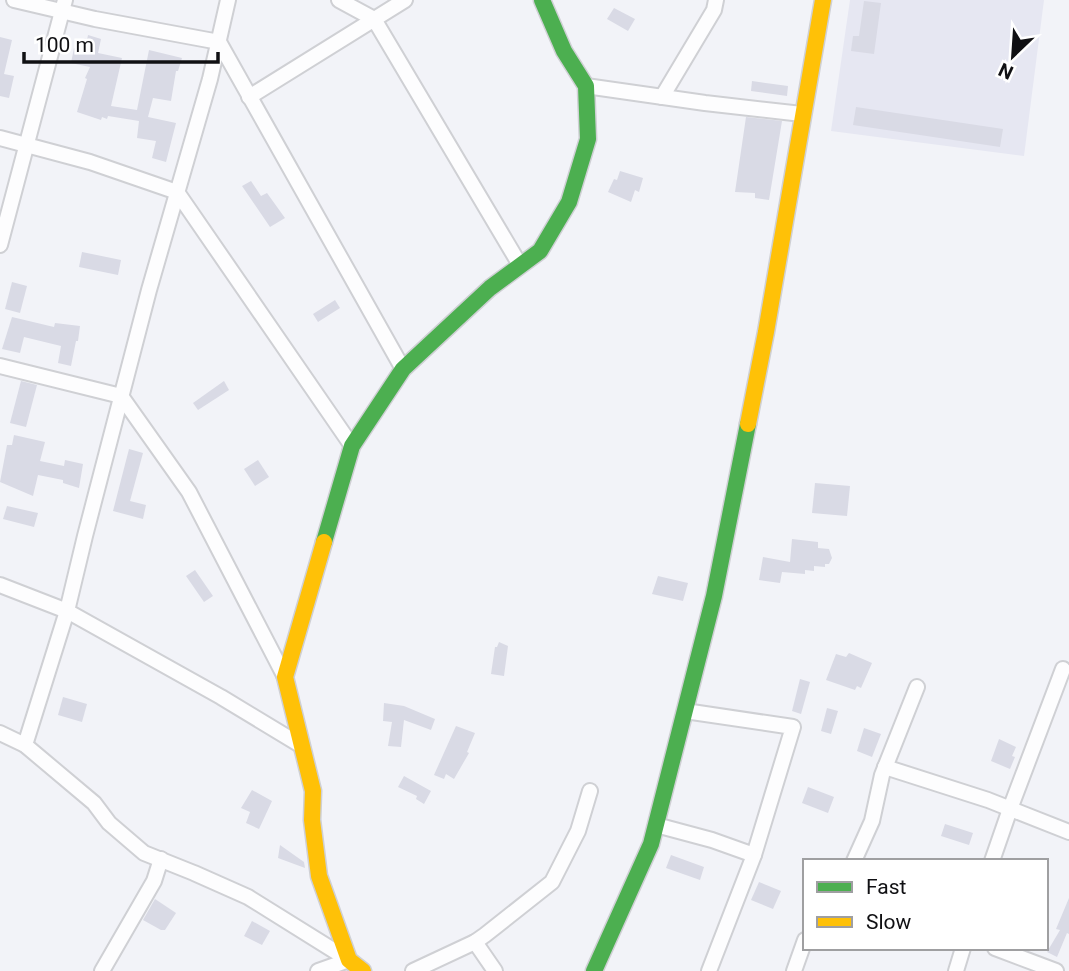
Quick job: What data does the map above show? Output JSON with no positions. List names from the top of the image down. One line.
{"legend":["Fast","Slow"],"scale_bar":"100 m","north":"bottom left"}
